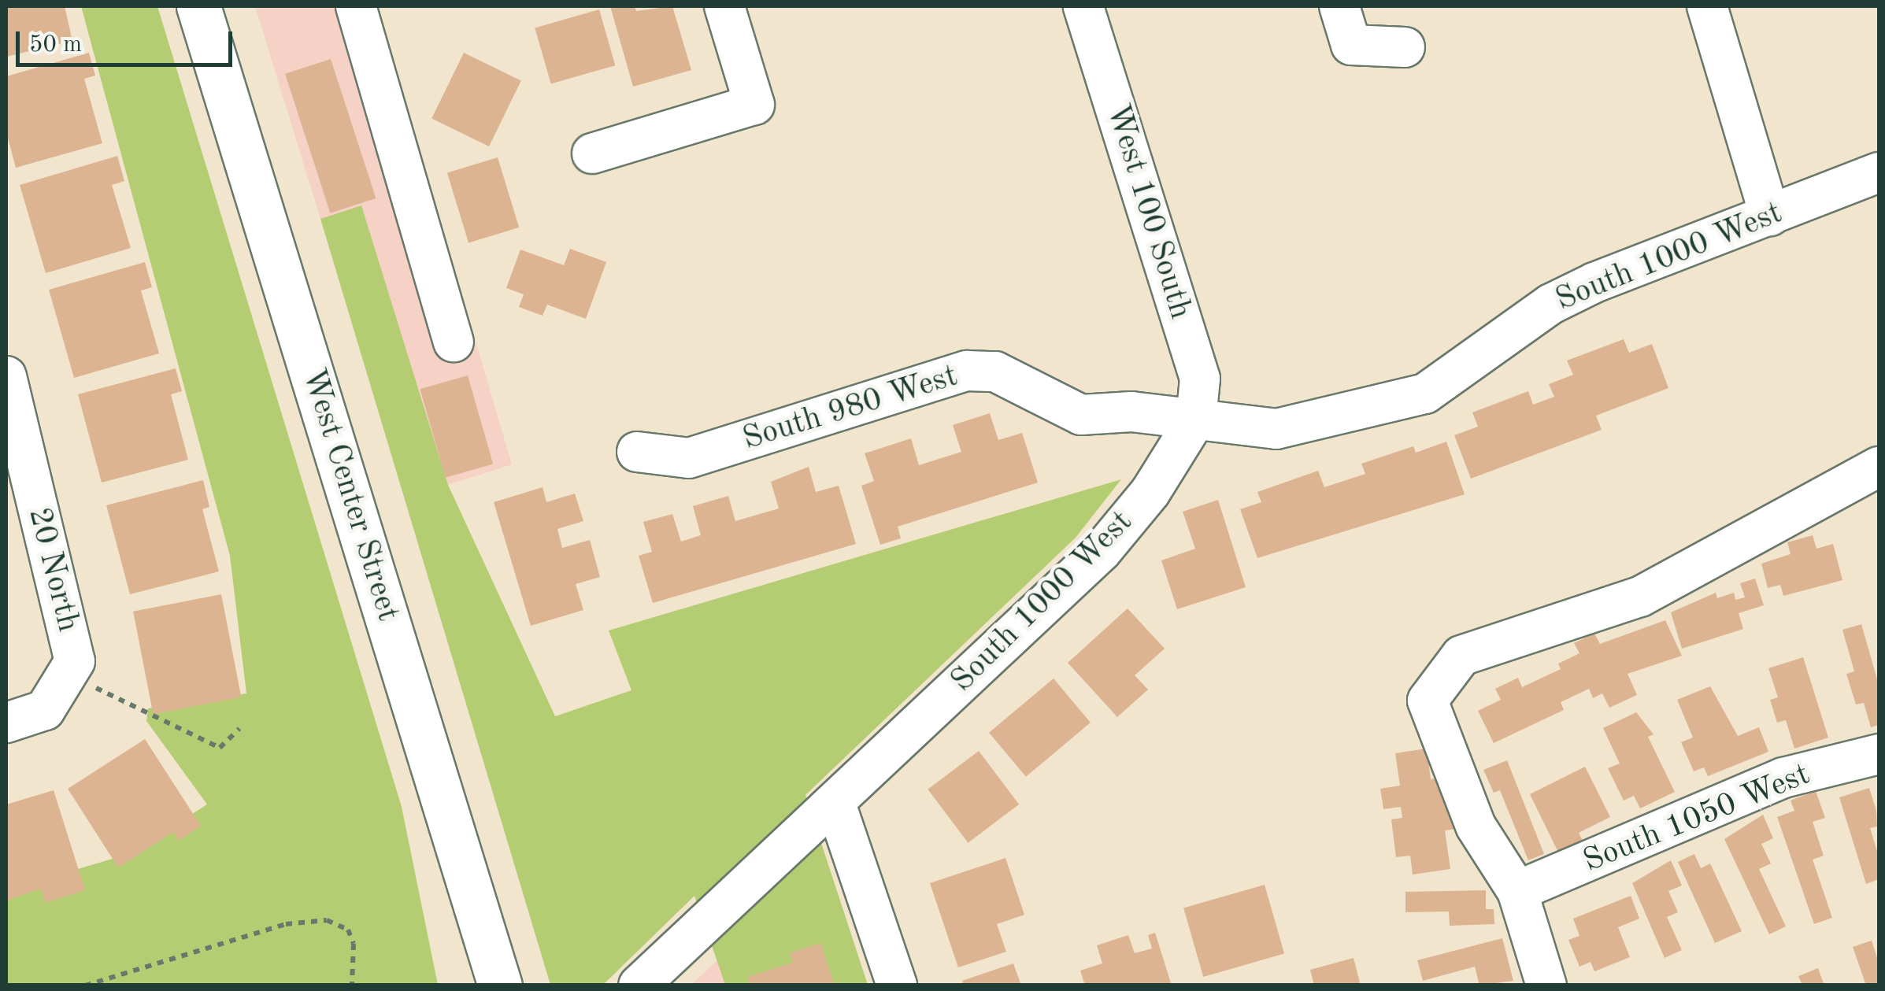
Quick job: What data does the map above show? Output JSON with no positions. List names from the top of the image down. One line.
{"streets":{"main road":["West Center Street"],"street":["West 100 South","South 1000 West","South 980 West","20 North","South 1050 West"]},"crossings":[["West 100 South","South 1000 West"],["West 100 South","South 980 West"],["South 1000 West","South 980 West"]],"scale_bar":"50 m"}
